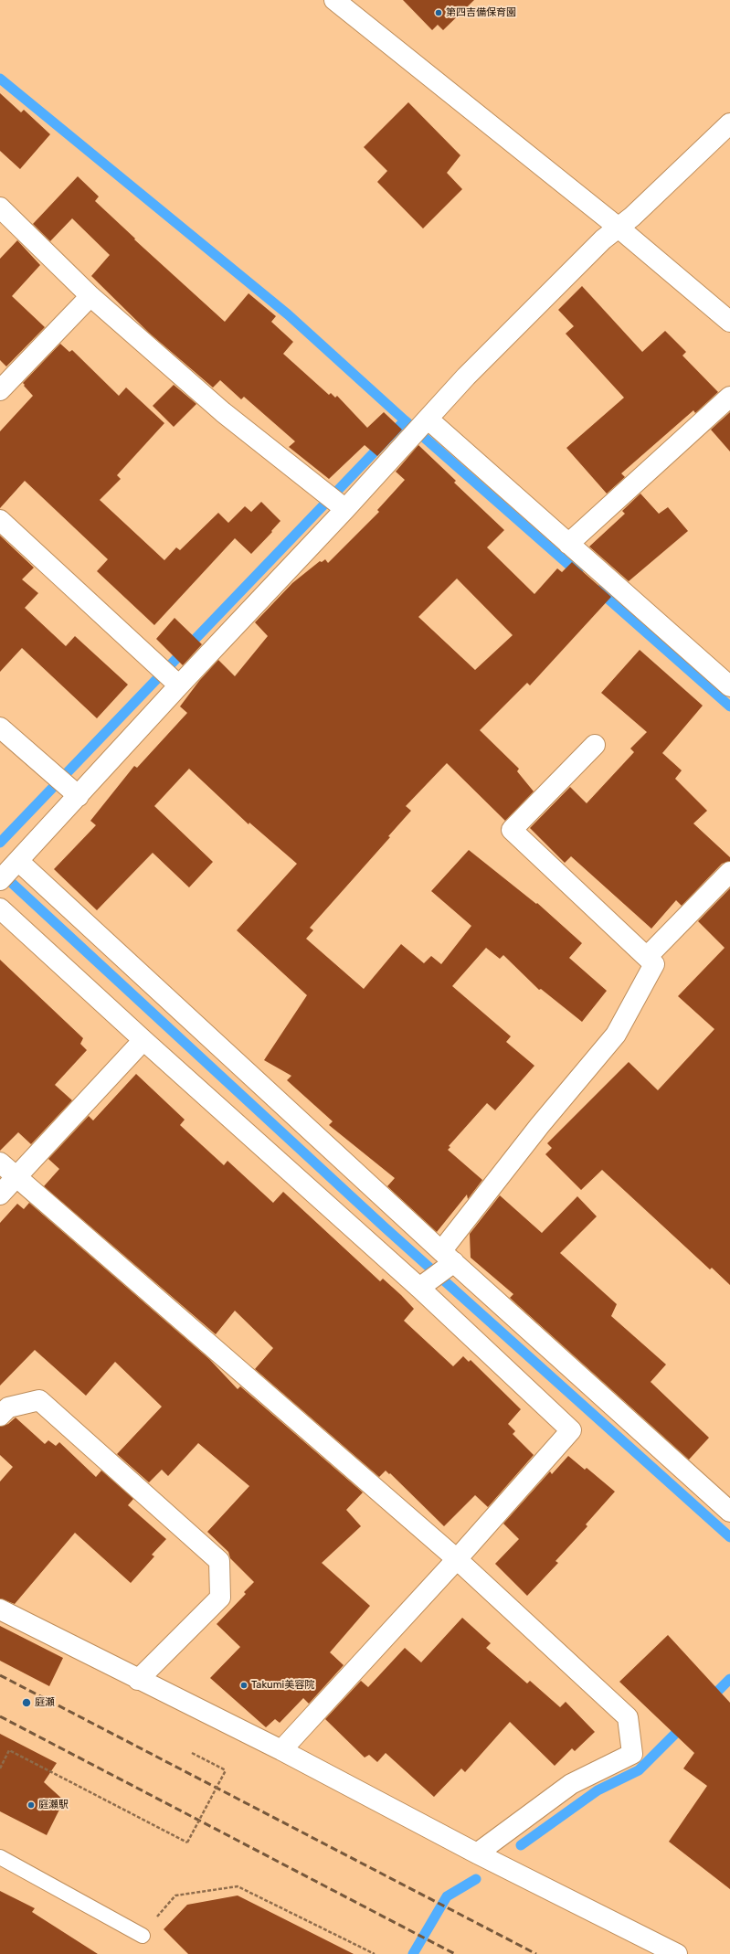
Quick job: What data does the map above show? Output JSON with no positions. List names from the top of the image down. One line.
{"places":["第四吉備保育園","Takumi美容院","庭瀬","庭瀬駅"]}
